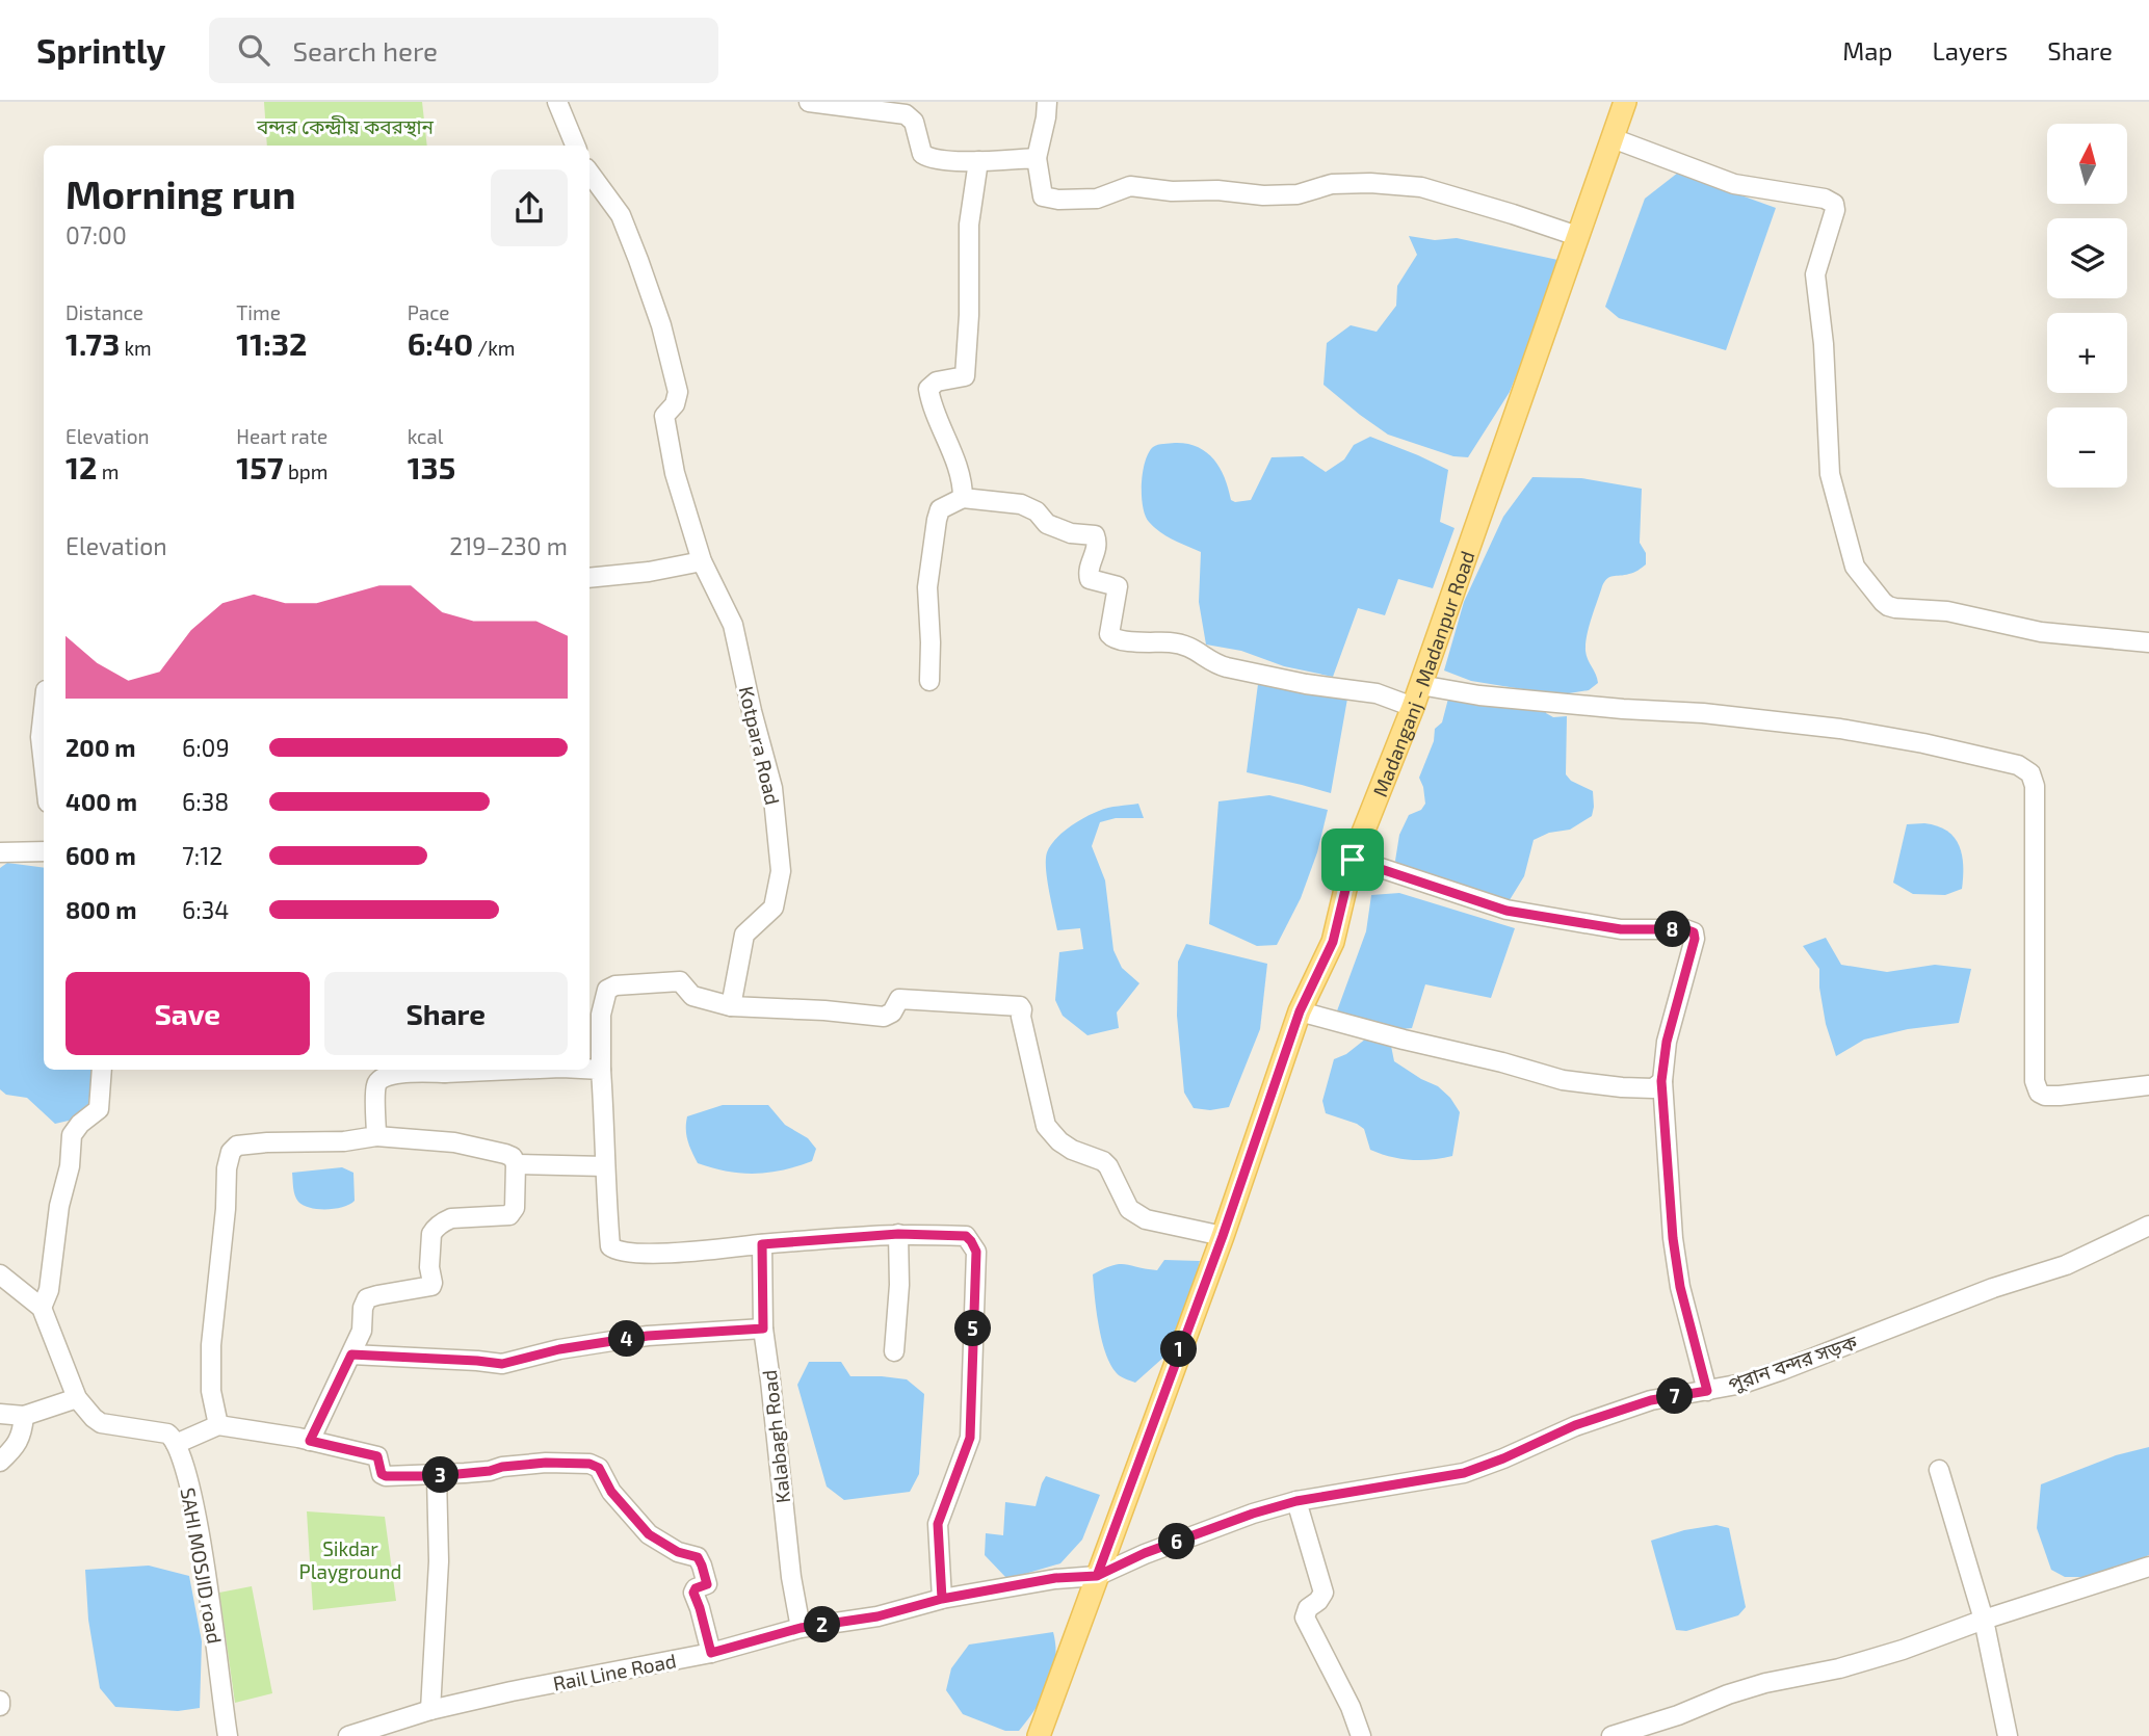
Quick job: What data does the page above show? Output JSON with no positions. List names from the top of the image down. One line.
{"streets":{"main road":["Madanganj - Madanpur Road"],"street":["Kotpara Road","পুরান বন্দর সড়ক","Kalabagh Road","SAHI MOSJID road","Rail Line Road"]},"crossings":[["Madanganj - Madanpur Road","পুরান বন্দর সড়ক"],["Madanganj - Madanpur Road","Rail Line Road"],["পুরান বন্দর সড়ক","Rail Line Road"],["Kalabagh Road","Rail Line Road"]],"parks":["বন্দর কেন্দ্রীয় কবরস্থান","Sikdar Playground"],"north":"top","page":{"header":"Sprintly","search":"Search here","nav":["Map","Layers","Share"],"map_buttons":["+","−"],"heading":["Morning run","07:00"],"stats":[["Distance","1.73 km"],["Time","11:32"],["Pace","6:40 /km"],["Elevation","12 m"],["Heart rate","157 bpm"],["kcal","135"]],"chart":["Elevation","219–230 m"],"list":[{"name":"200 m","note":"6:09"},{"name":"400 m","note":"6:38"},{"name":"600 m","note":"7:12"},{"name":"800 m","note":"6:34"}],"pins":["8","5","4","1","7","3","6","2"],"buttons":["Save","Share"]}}
